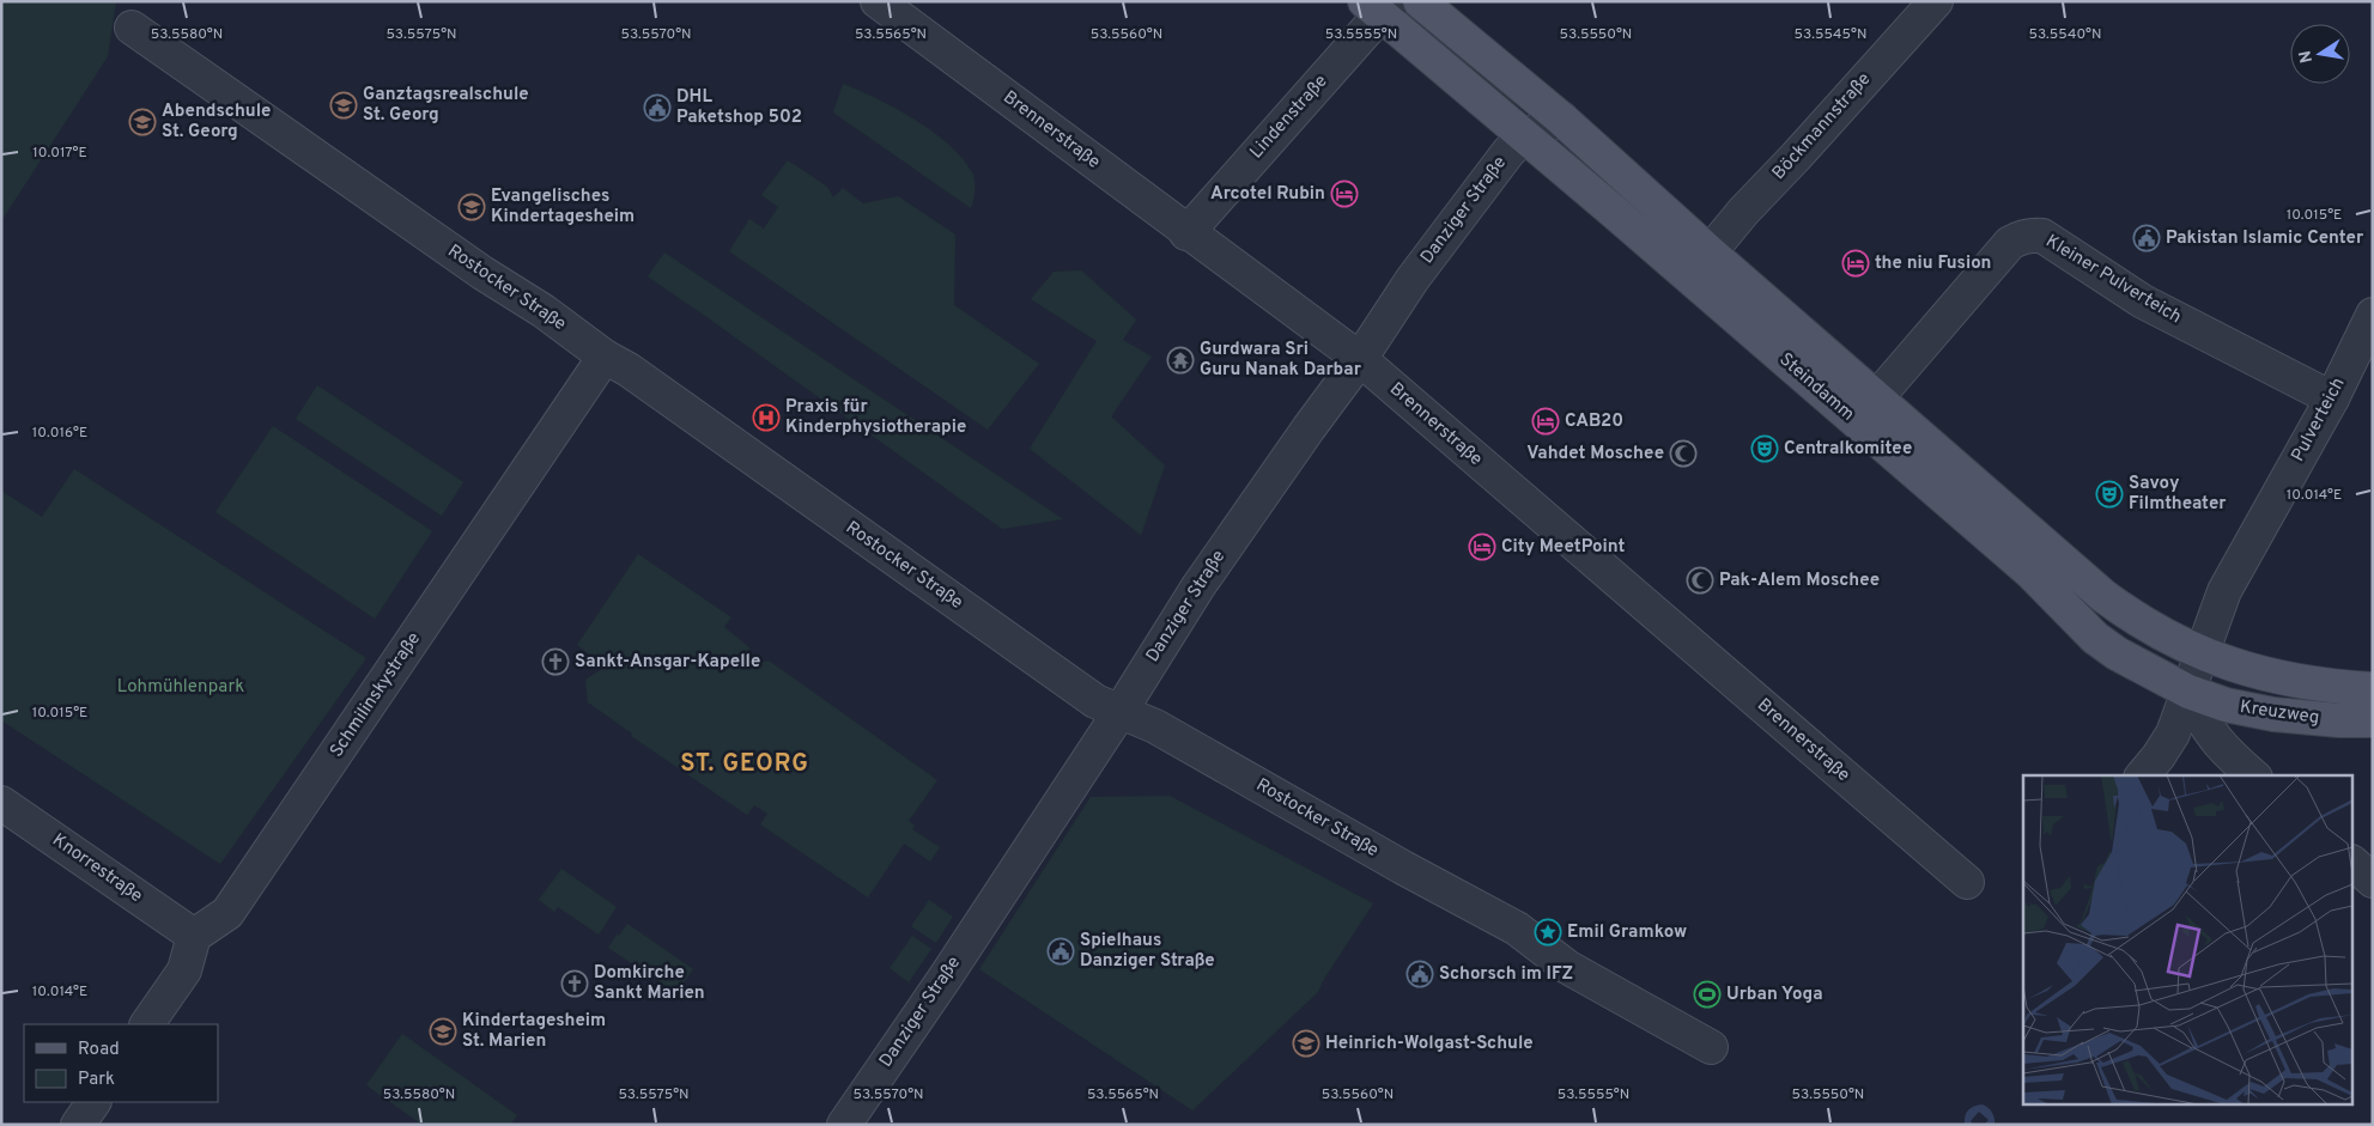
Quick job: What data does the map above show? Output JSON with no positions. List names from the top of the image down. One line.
{"streets":{"main road":["Steindamm","Kreuzweg"],"street":["Lindenstraße","Böckmannstraße","Brennerstraße","Danziger Straße","Kleiner Pulverteich","Rostocker Straße","Pulverteich","Schmilinskystraße","Knorrestraße"]},"crossings":[["Lindenstraße","Brennerstraße"],["Lindenstraße","Steindamm"],["Böckmannstraße","Steindamm"],["Brennerstraße","Danziger Straße"],["Danziger Straße","Rostocker Straße"],["Danziger Straße","Steindamm"],["Kleiner Pulverteich","Steindamm"],["Kleiner Pulverteich","Pulverteich"],["Rostocker Straße","Schmilinskystraße"],["Steindamm","Pulverteich"],["Steindamm","Kreuzweg"],["Pulverteich","Kreuzweg"],["Schmilinskystraße","Knorrestraße"]],"districts":["ST. GEORG"],"parks":["Lohmühlenpark"],"places":{"school or university":["Ganztagsrealschule St. Georg","Abendschule St. Georg","Evangelisches Kindertagesheim","Kindertagesheim St. Marien","Heinrich-Wolgast-Schule"],"public building":["DHL Paketshop 502","Pakistan Islamic Center","Spielhaus Danziger Straße","Schorsch im IFZ"],"hotel":["Arcotel Rubin","the niu Fusion","CAB20","City MeetPoint"],"temple":["Gurdwara Sri Guru Nanak Darbar"],"hospital":["Praxis für Kinderphysiotherapie"],"theatre":["Centralkomitee","Savoy Filmtheater"],"mosque":["Vahdet Moschee","Pak-Alem Moschee"],"church":["Sankt-Ansgar-Kapelle","Domkirche Sankt Marien"],"place":["Emil Gramkow"],"sports":["Urban Yoga"]},"legend":["Road","Park"],"north":"left","coordinates":["53.5580°N","53.5575°N","53.5570°N","53.5565°N","53.5560°N","53.5555°N","53.5550°N","53.5545°N","53.5540°N","10.017°E","10.015°E","10.016°E","10.014°E"]}
